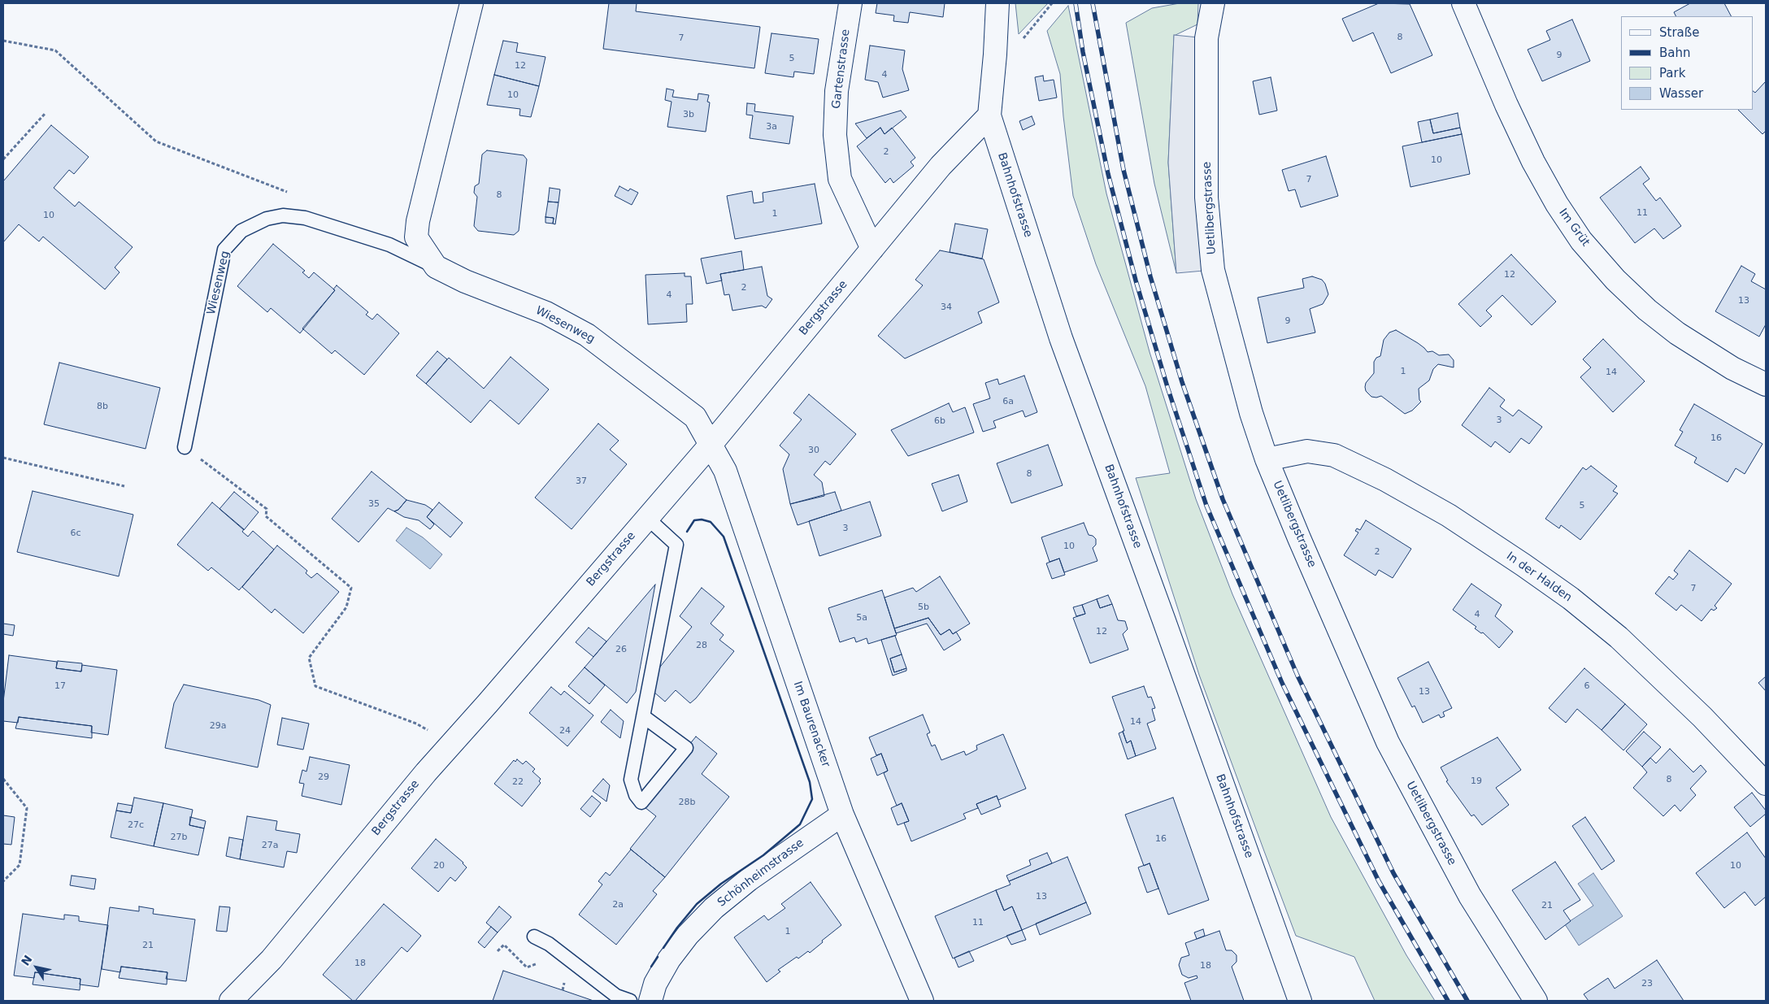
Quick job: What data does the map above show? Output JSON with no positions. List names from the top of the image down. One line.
{"streets":{"street":["Gartenstrasse","Bahnhofstrasse","Uetlibergstrasse","Im Grüt","Wiesenweg","Bergstrasse","In der Halden","Im Baurenacker","Schönheimstrasse"]},"crossings":[["Gartenstrasse","Bergstrasse"],["Bahnhofstrasse","Bergstrasse"],["Uetlibergstrasse","In der Halden"],["Wiesenweg","Bergstrasse"],["Wiesenweg","Im Baurenacker"],["Bergstrasse","Im Baurenacker"],["Im Baurenacker","Schönheimstrasse"]],"house_numbers":["8","7","9","5","12","4","10","3b","3a","2","10","7","8","11","1","10","12","2","4","13","34","9","1","14","6a","8b","3","6b","16","30","8","37","35","5","3","6c","10","2","7","5b","4","5a","12","28","26","17","6","13","14","29a","24","29","8","19","22","28b","27c","27b","16","27a","20","10","13","2a","21","11","1","21","18","18","23"],"legend":["Straße","Bahn","Park","Wasser"],"north":"top left"}
